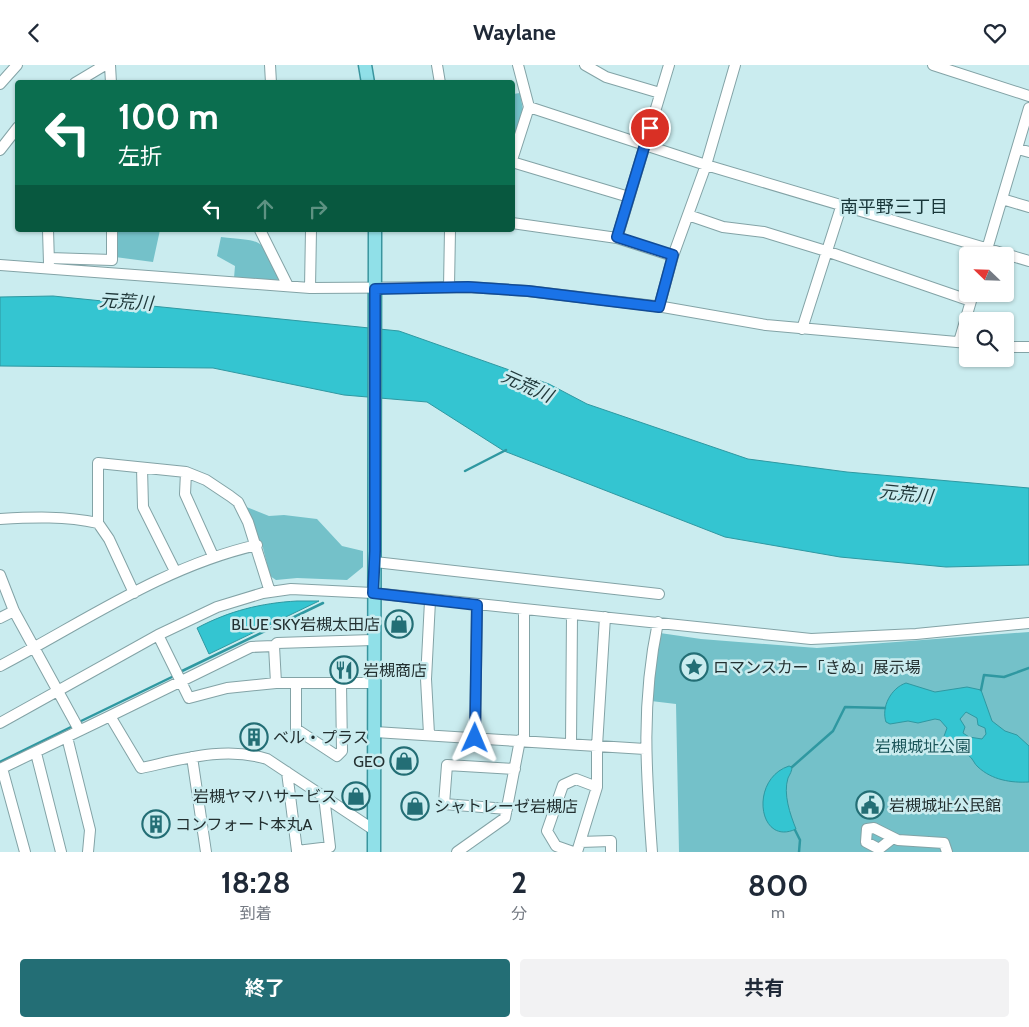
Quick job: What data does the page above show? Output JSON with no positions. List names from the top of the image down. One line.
{"districts":["南平野三丁目"],"water":["元荒川"],"parks":["岩槻城址公園"],"places":{"shop":["BLUE SKY岩槻太田店","GEO","岩槻ヤマハサービス","シャトレーゼ岩槻店"],"place":["ロマンスカー「きぬ」展示場"],"restaurant":["岩槻商店"],"building":["ベル・プラス","コンフォート本丸A"],"public building":["岩槻城址公民館"]},"north":"top left","page":{"header":"Waylane","turn":["100 m","左折"],"eta":["18:28","到着","2","分","800","m"],"buttons":["終了","共有"]}}
